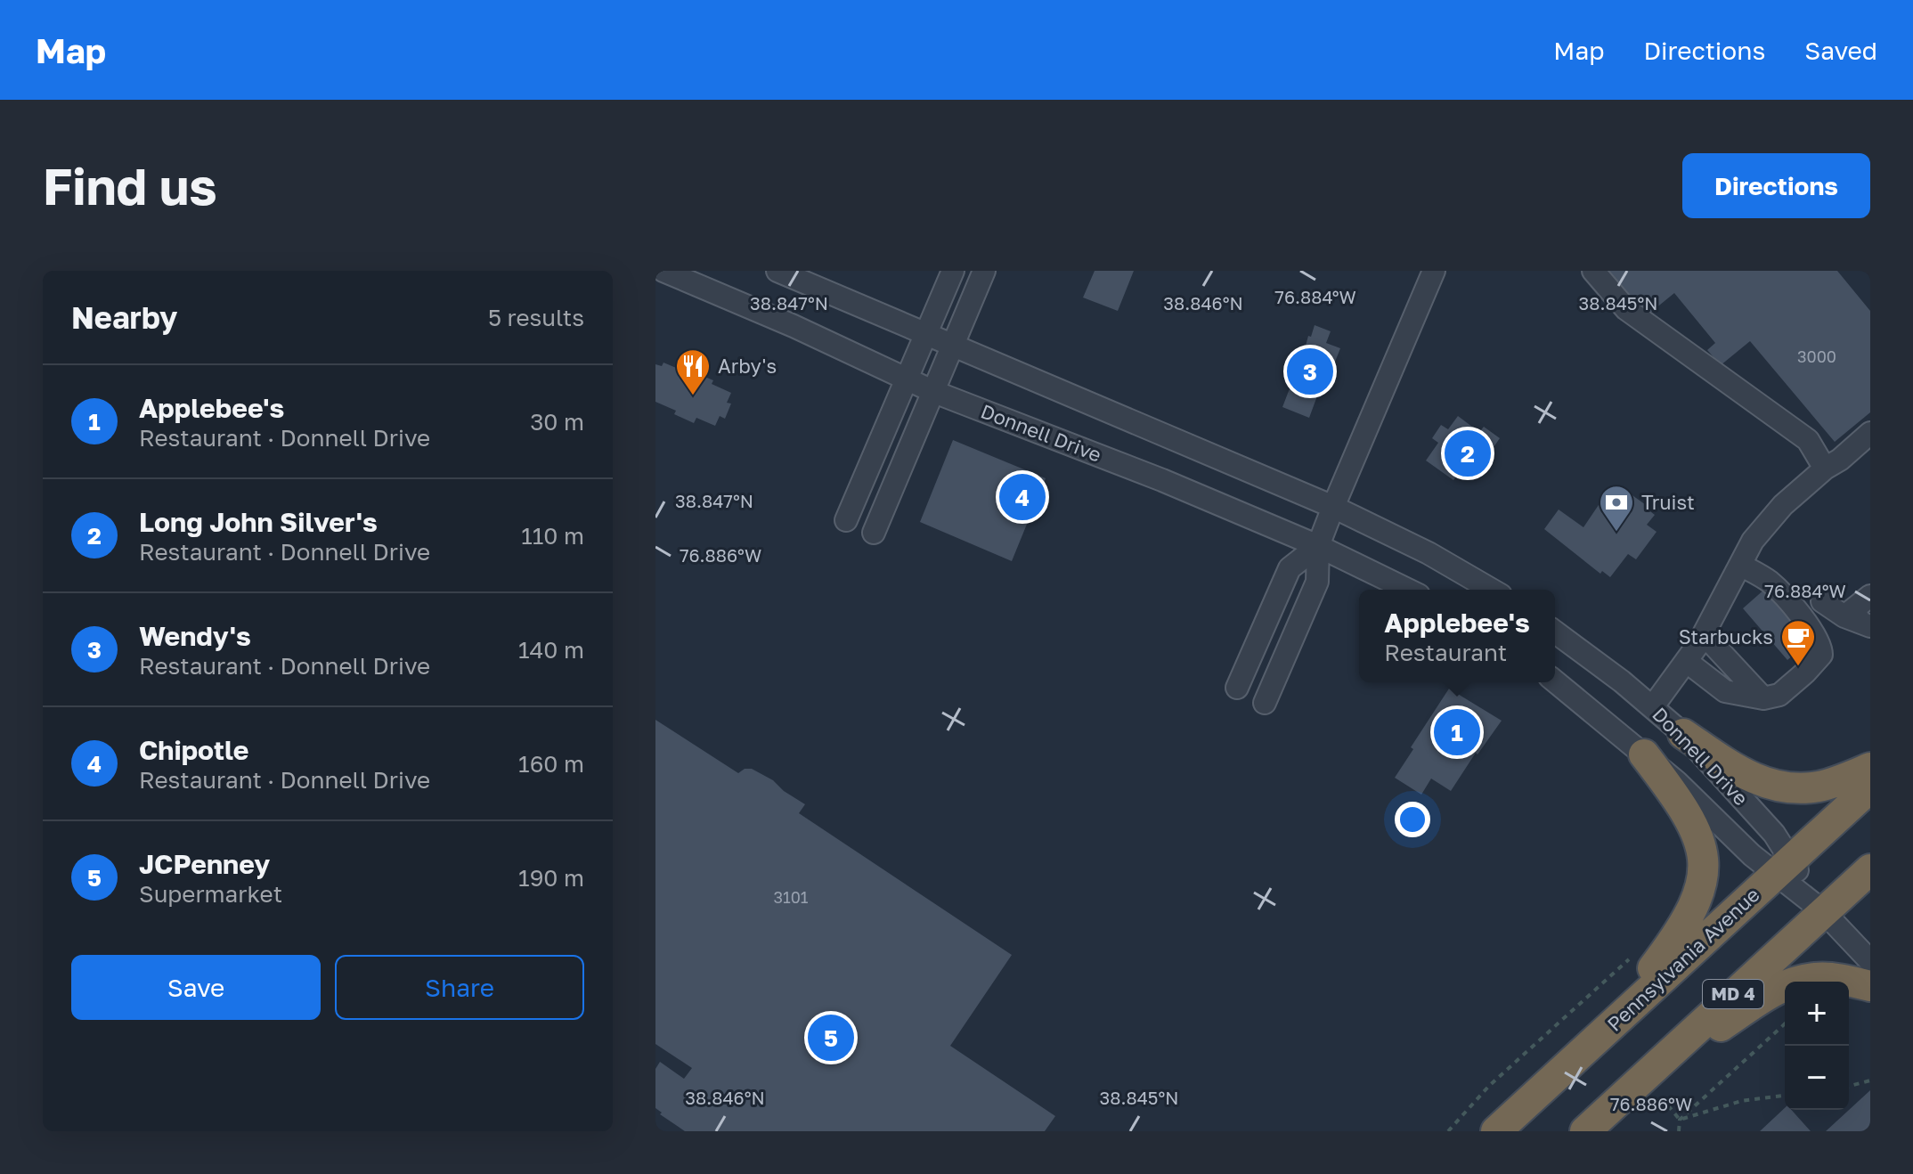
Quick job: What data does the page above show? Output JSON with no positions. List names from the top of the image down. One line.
{"streets":{"highway":["Pennsylvania Avenue","MD 4"],"street":["Donnell Drive"]},"crossings":[["Donnell Drive","Pennsylvania Avenue"],["Donnell Drive","MD 4"]],"places":{"restaurant":["Arby's"],"bank":["Truist"],"cafe":["Starbucks"]},"house_numbers":["3000","3101"],"page":{"header":"Map","nav":["Map","Directions","Saved"],"buttons":["Directions",["Save","Share"]],"title":"Find us","heading":["Nearby","5 results"],"pins":["3","2","4","1","5"],"list":[{"mark":"1","name":"Applebee's","note":"Restaurant · Donnell Drive","value":"30 m"},{"mark":"2","name":"Long John Silver's","note":"Restaurant · Donnell Drive","value":"110 m"},{"mark":"3","name":"Wendy's","note":"Restaurant · Donnell Drive","value":"140 m"},{"mark":"4","name":"Chipotle","note":"Restaurant · Donnell Drive","value":"160 m"},{"mark":"5","name":"JCPenney","note":"Supermarket","value":"190 m"}],"popup":["Applebee's","Restaurant"],"map_buttons":["+","−"]},"coordinates":["76.884°W","38.847°N","38.846°N","38.845°N","76.886°W"]}
